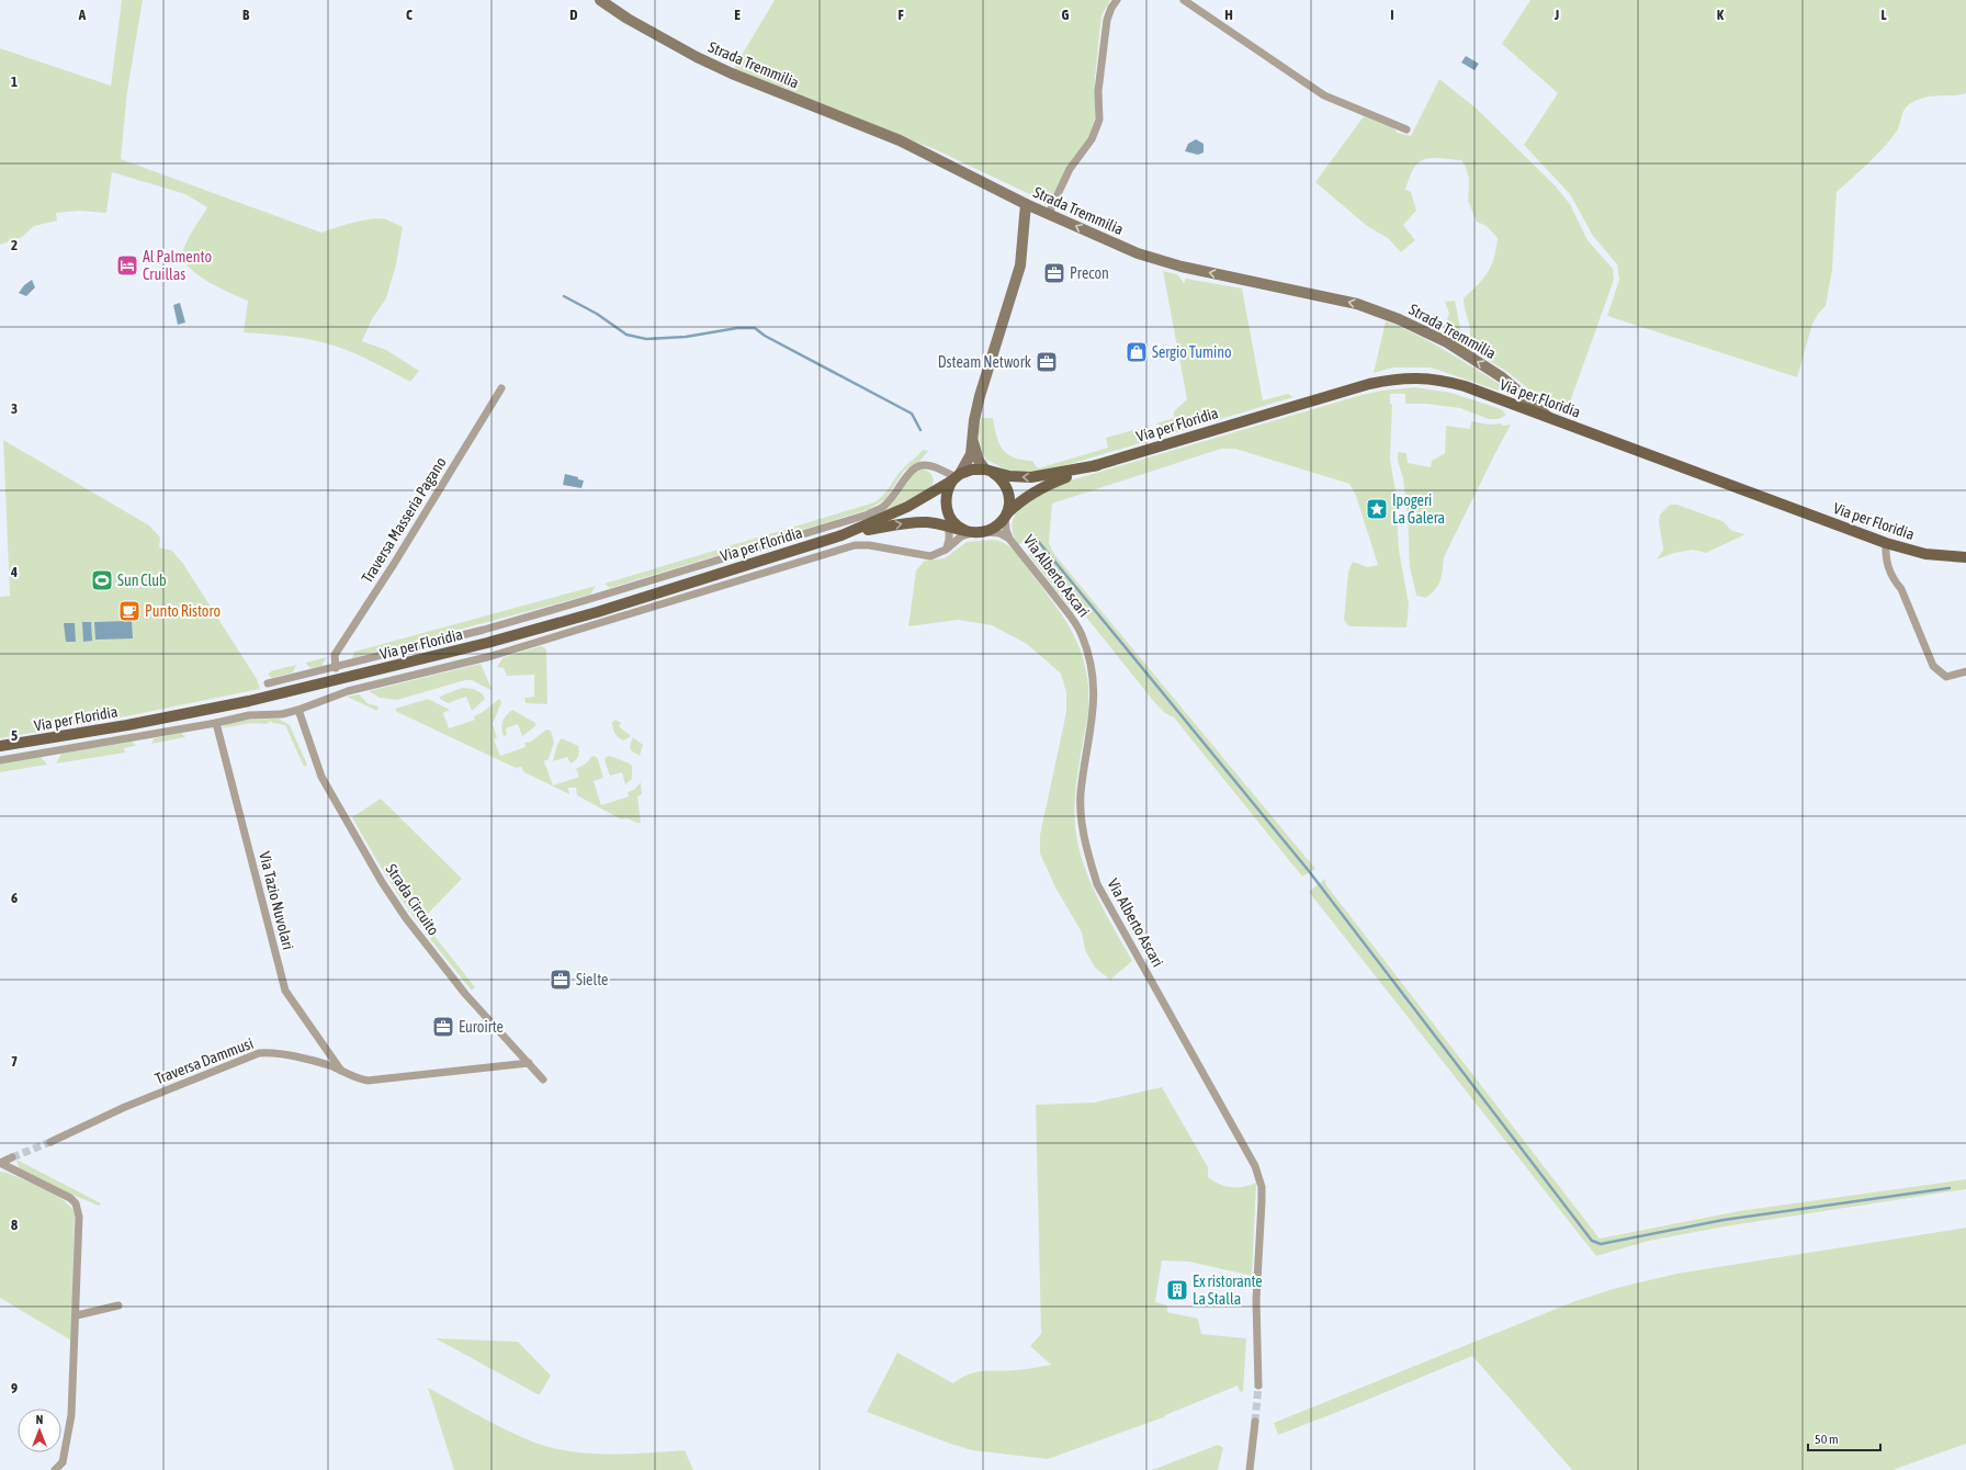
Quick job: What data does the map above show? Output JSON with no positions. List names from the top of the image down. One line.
{"streets":{"main road":["Strada Tremmilia","Via per Floridia"],"street":["Traversa Masseria Pagano","Via Alberto Ascari","Strada Circuito","Via Tazio Nuvolari","Traversa Dammusi"]},"crossings":[["Strada Tremmilia","Via per Floridia"],["Strada Circuito","Traversa Dammusi"],["Via Tazio Nuvolari","Traversa Dammusi"]],"one_way":["Strada Tremmilia"],"places":{"hotel":["Al Palmento Cruillas"],"office":["Precon","Dsteam Network","Sielte","Euroirte"],"shop":["Sergio Tumino"],"place":["Ipogeri La Galera"],"sports":["Sun Club"],"cafe":["Punto Ristoro"],"building":["Ex ristorante La Stalla"]},"scale_bar":"50 m","north":"top","grid":{"columns":["A","B","C","D","E","F","G","H","I","J","K","L"],"rows":["1","2","3","4","5","6","7","8","9"]}}
